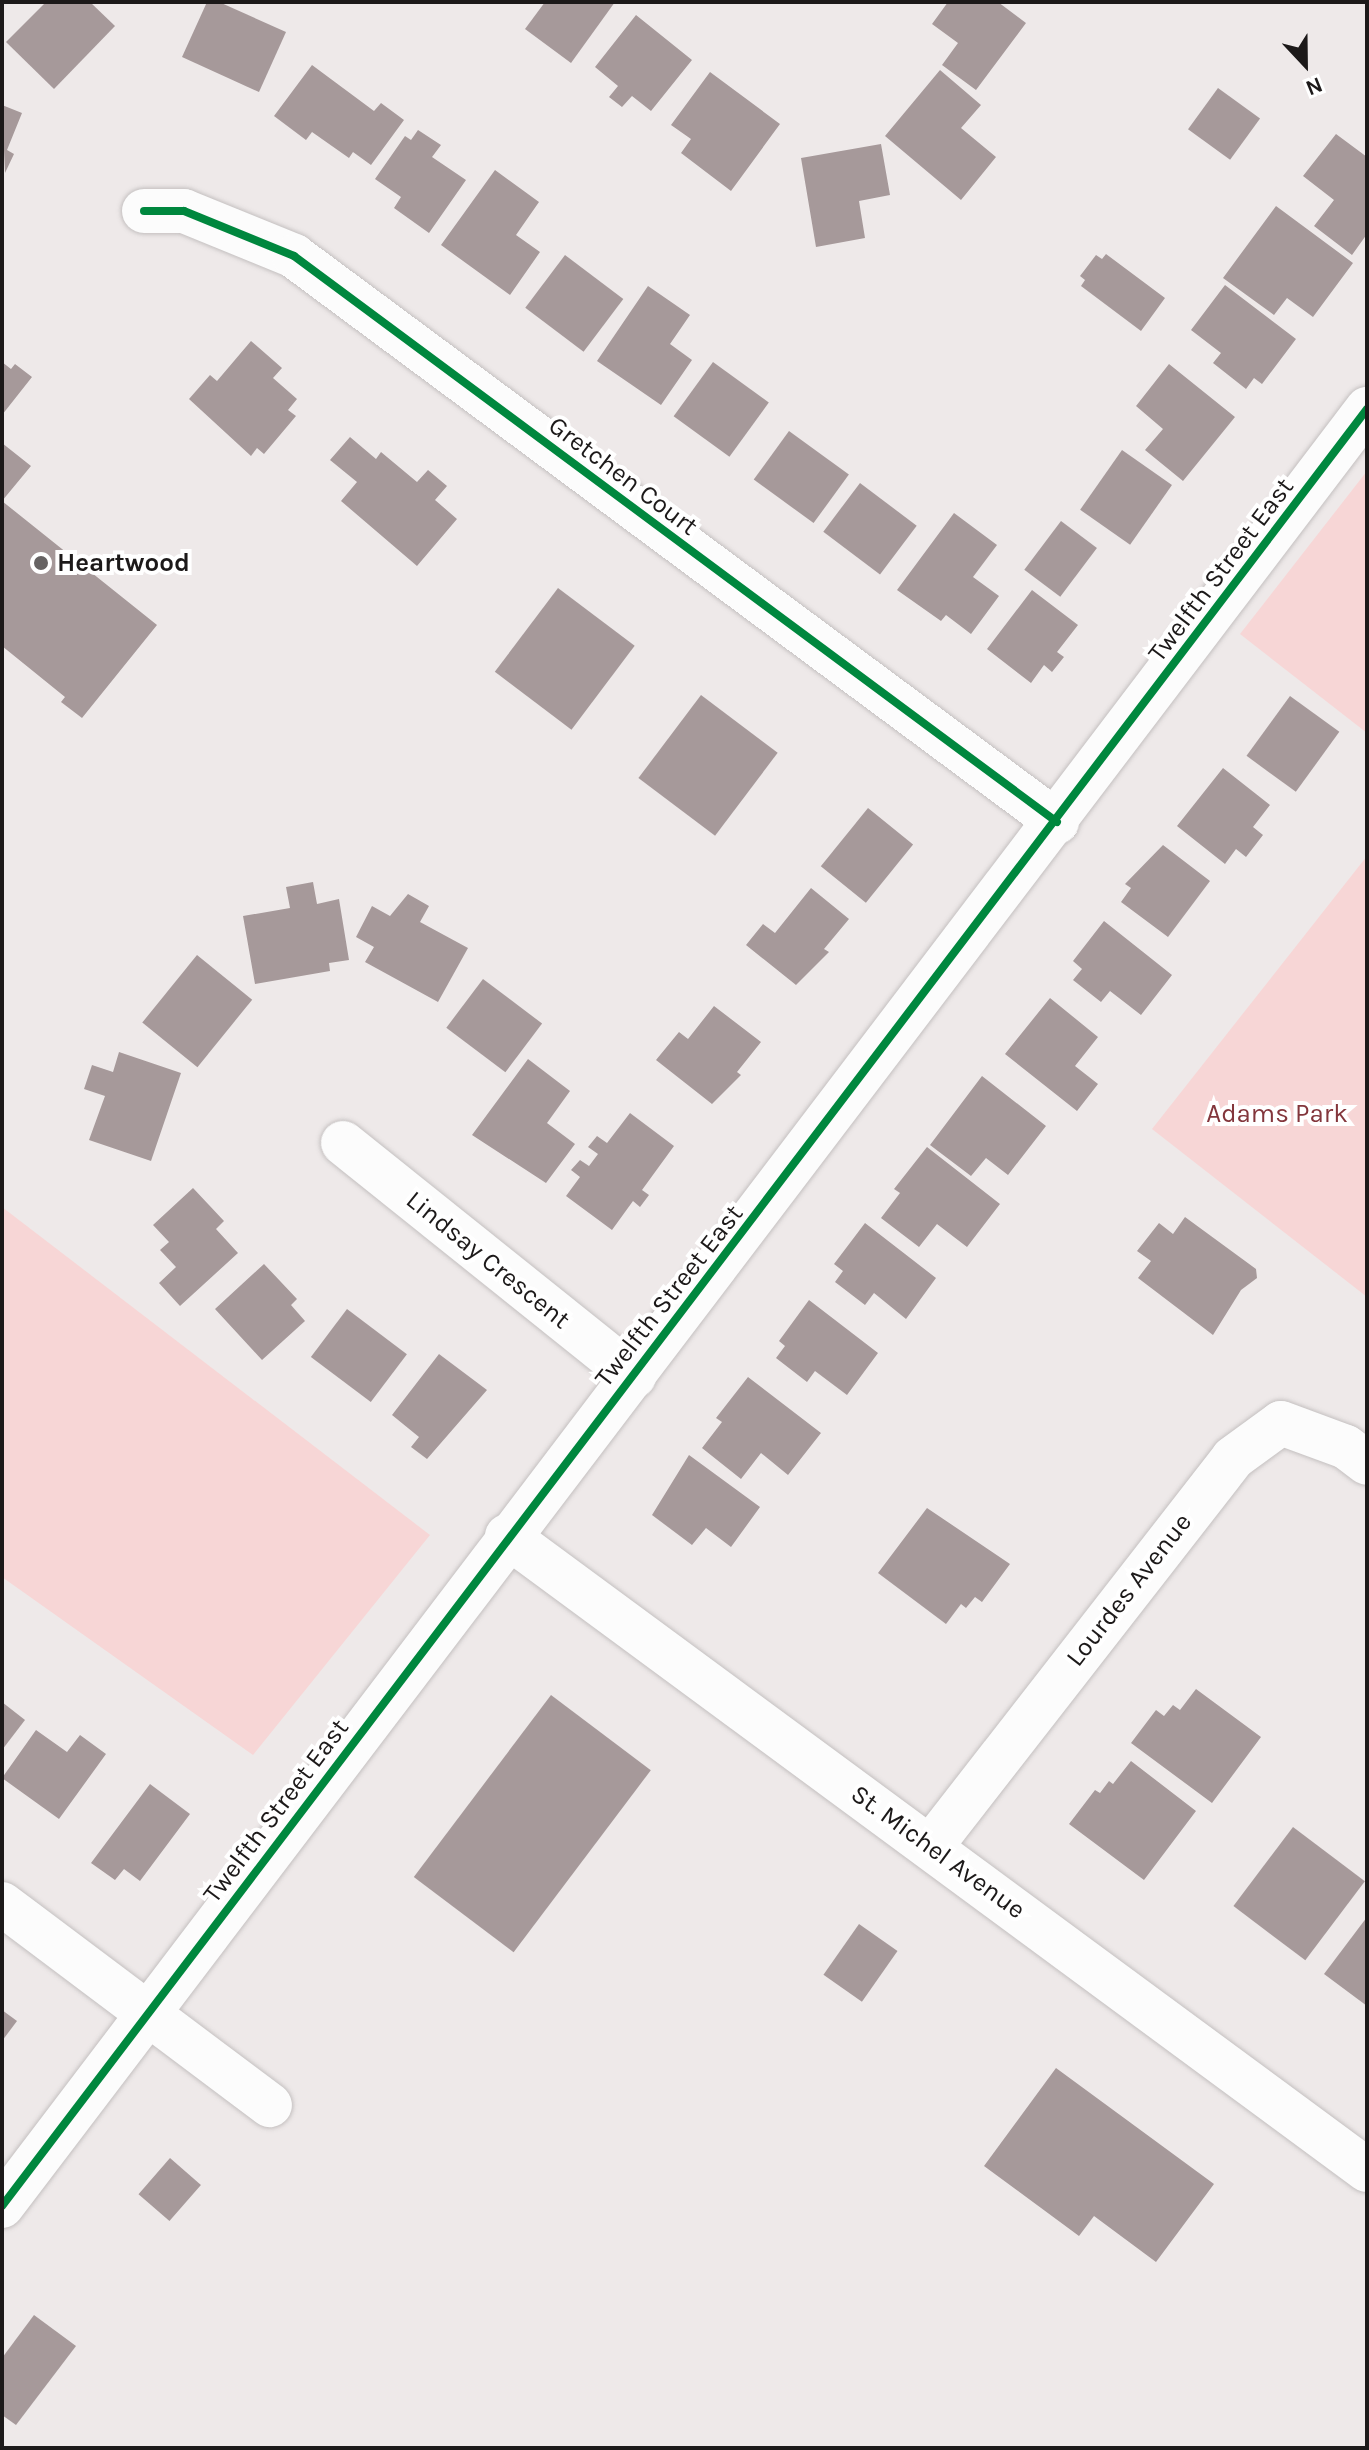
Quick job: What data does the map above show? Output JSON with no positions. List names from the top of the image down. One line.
{"streets":{"street":["Gretchen Court","Twelfth Street East","Lindsay Crescent","Lourdes Avenue","St. Michel Avenue"]},"crossings":[["Gretchen Court","Twelfth Street East"],["Twelfth Street East","Lindsay Crescent"],["Twelfth Street East","St. Michel Avenue"],["Lourdes Avenue","St. Michel Avenue"]],"parks":["Adams Park"],"places":["Heartwood"],"north":"bottom"}
